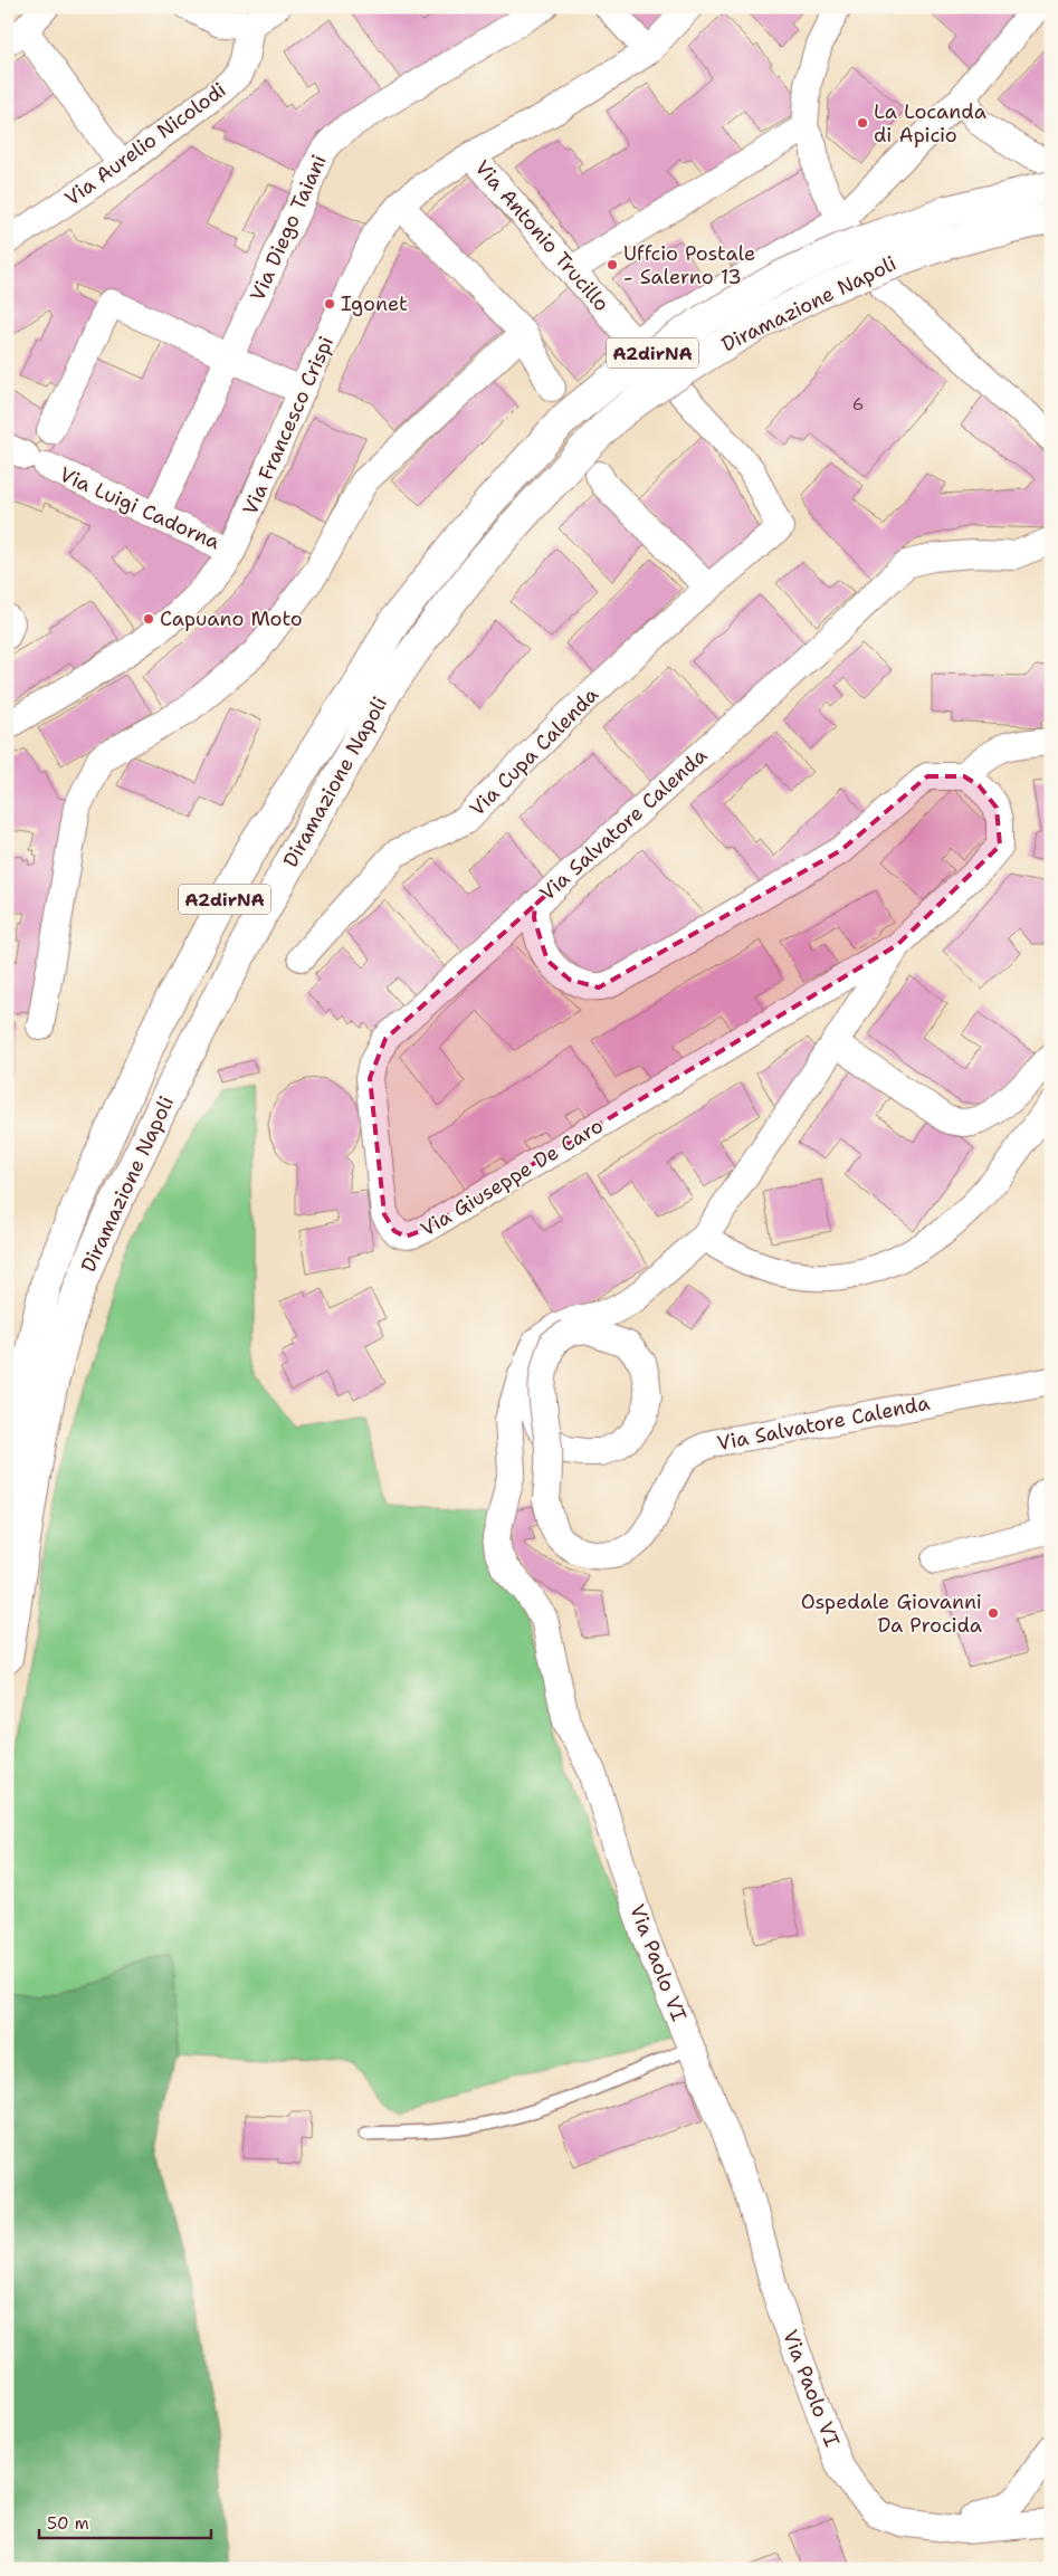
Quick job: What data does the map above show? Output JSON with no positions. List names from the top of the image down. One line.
{"streets":{"highway":["Diramazione Napoli","A2dirNA"],"street":["Via Aurelio Nicolodi","Via Diego Taiani","Via Antonio Trucillo","Via Francesco Crispi","Via Luigi Cadorna","Via Cupa Calenda","Via Salvatore Calenda","Via Giuseppe De Caro","Via Paolo VI"]},"crossings":[["Via Diego Taiani","Via Luigi Cadorna"],["Via Antonio Trucillo","Via Francesco Crispi"],["Via Francesco Crispi","Via Luigi Cadorna"],["Via Salvatore Calenda","Via Giuseppe De Caro"],["Via Salvatore Calenda","Via Paolo VI"]],"places":["La Locanda di Apicio","Uffcio Postale - Salerno 13","Igonet","Capuano Moto","Ospedale Giovanni Da Procida"],"house_numbers":["6"],"scale_bar":"50 m"}
